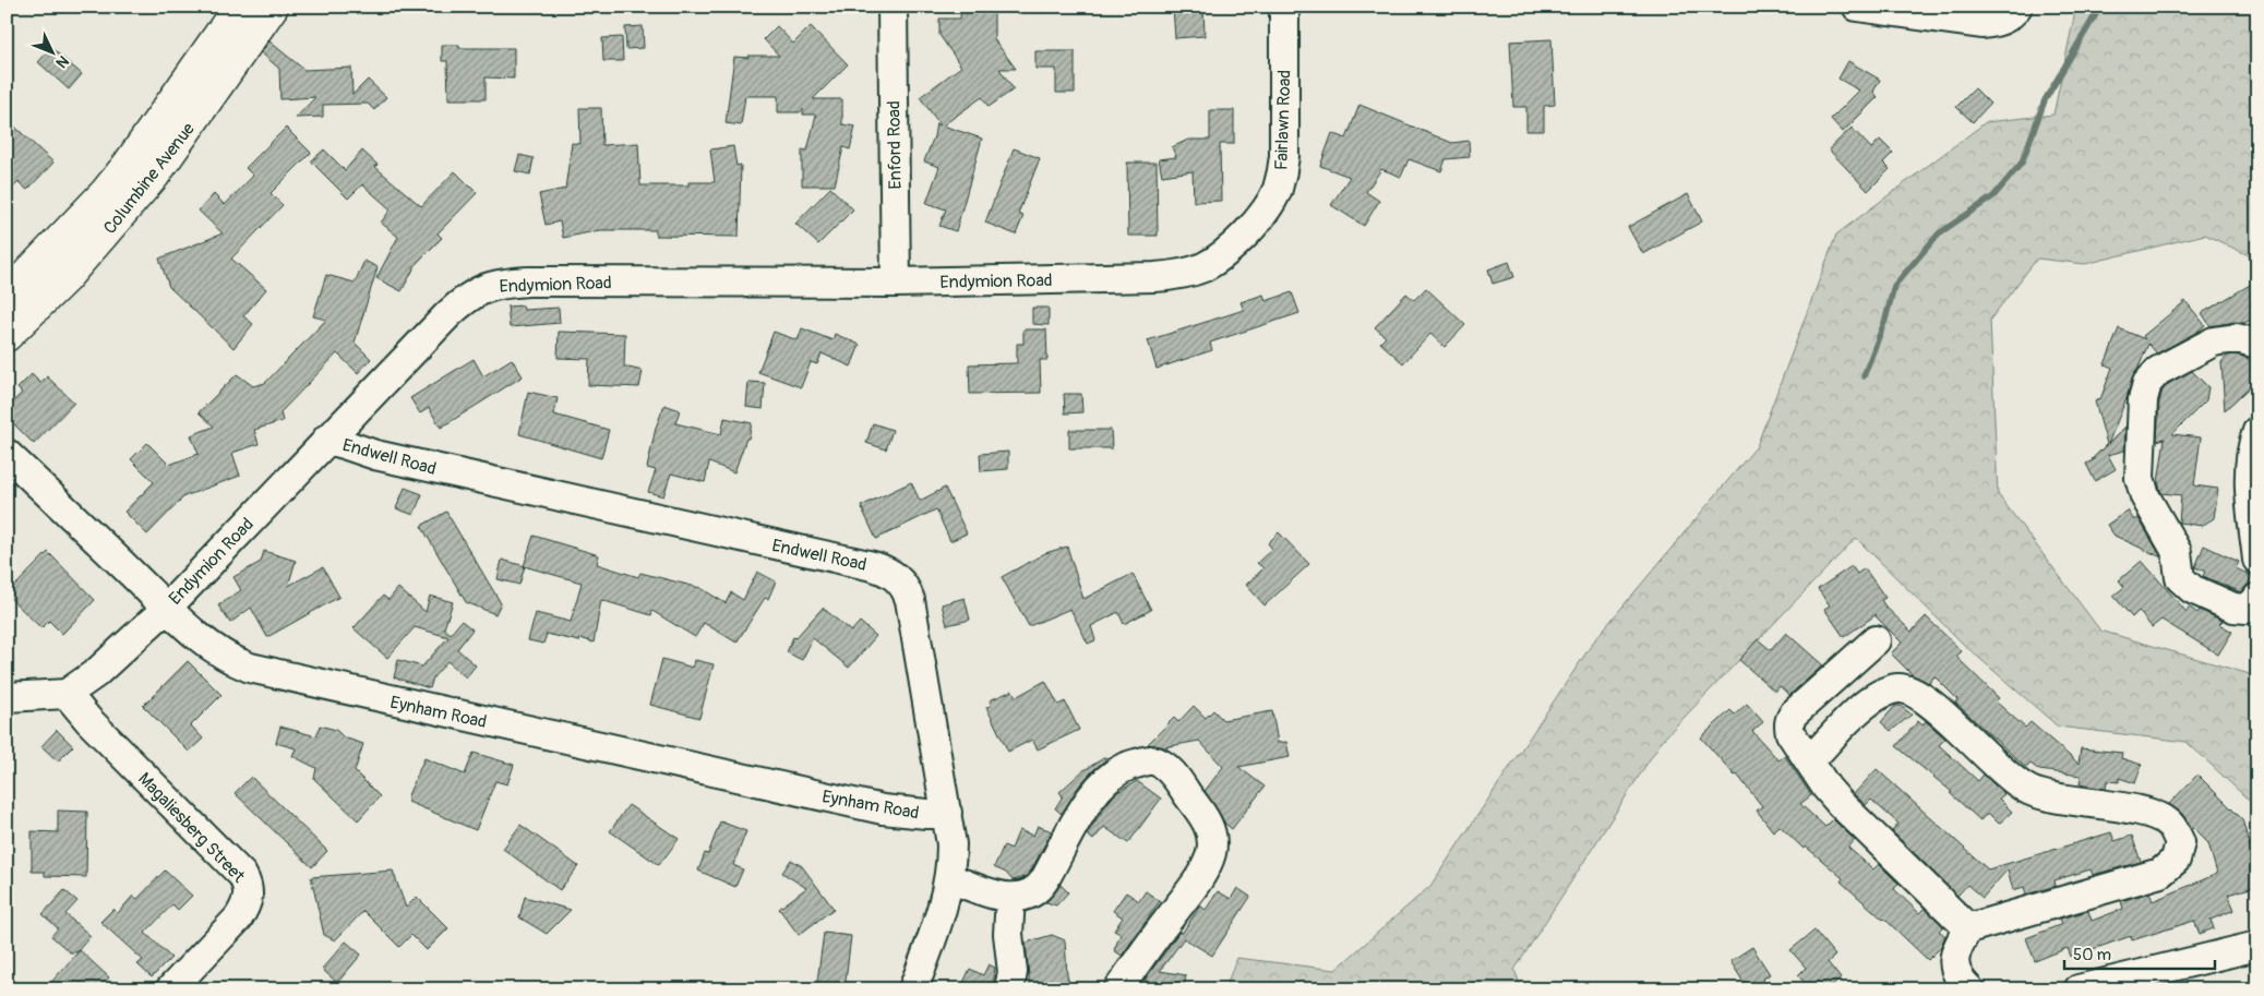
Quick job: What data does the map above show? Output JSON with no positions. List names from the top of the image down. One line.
{"streets":{"main road":["Columbine Avenue"],"street":["Fairlawn Road","Enford Road","Endymion Road","Endwell Road","Eynham Road","Magaliesberg Street"]},"crossings":[["Fairlawn Road","Endymion Road"],["Enford Road","Endymion Road"],["Endymion Road","Endwell Road"],["Endymion Road","Eynham Road"],["Endymion Road","Magaliesberg Street"],["Endwell Road","Eynham Road"]],"scale_bar":"50 m","north":"bottom right"}
